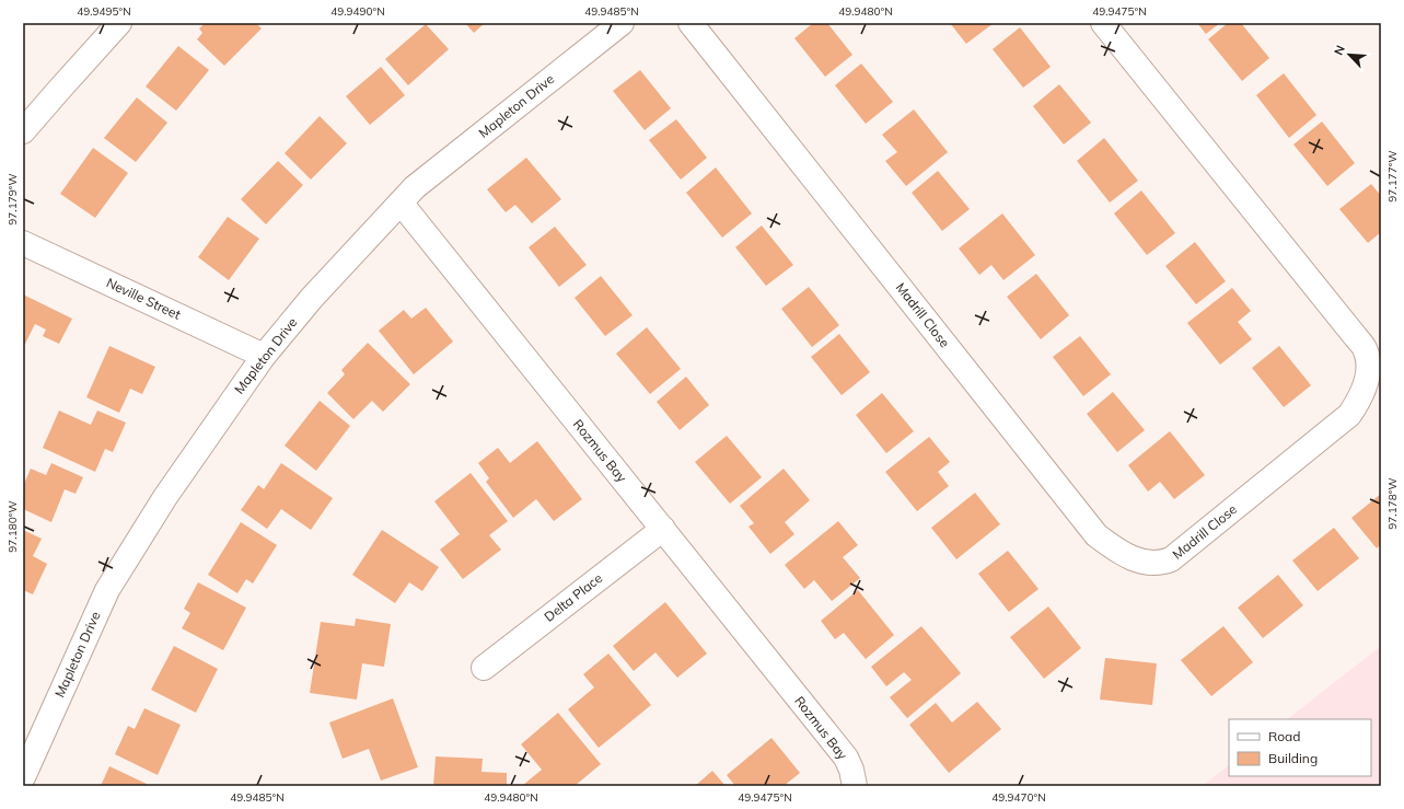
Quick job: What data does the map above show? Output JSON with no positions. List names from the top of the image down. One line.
{"streets":{"street":["Mapleton Drive","Neville Street","Madrill Close","Rozmus Bay","Delta Place"]},"crossings":[["Mapleton Drive","Neville Street"],["Mapleton Drive","Rozmus Bay"],["Rozmus Bay","Delta Place"]],"legend":["Road","Building"],"north":"top left","coordinates":["49.9495°N","49.9490°N","49.9485°N","49.9480°N","49.9475°N","97.177°W","97.179°W","97.178°W","97.180°W","49.9470°N"]}
